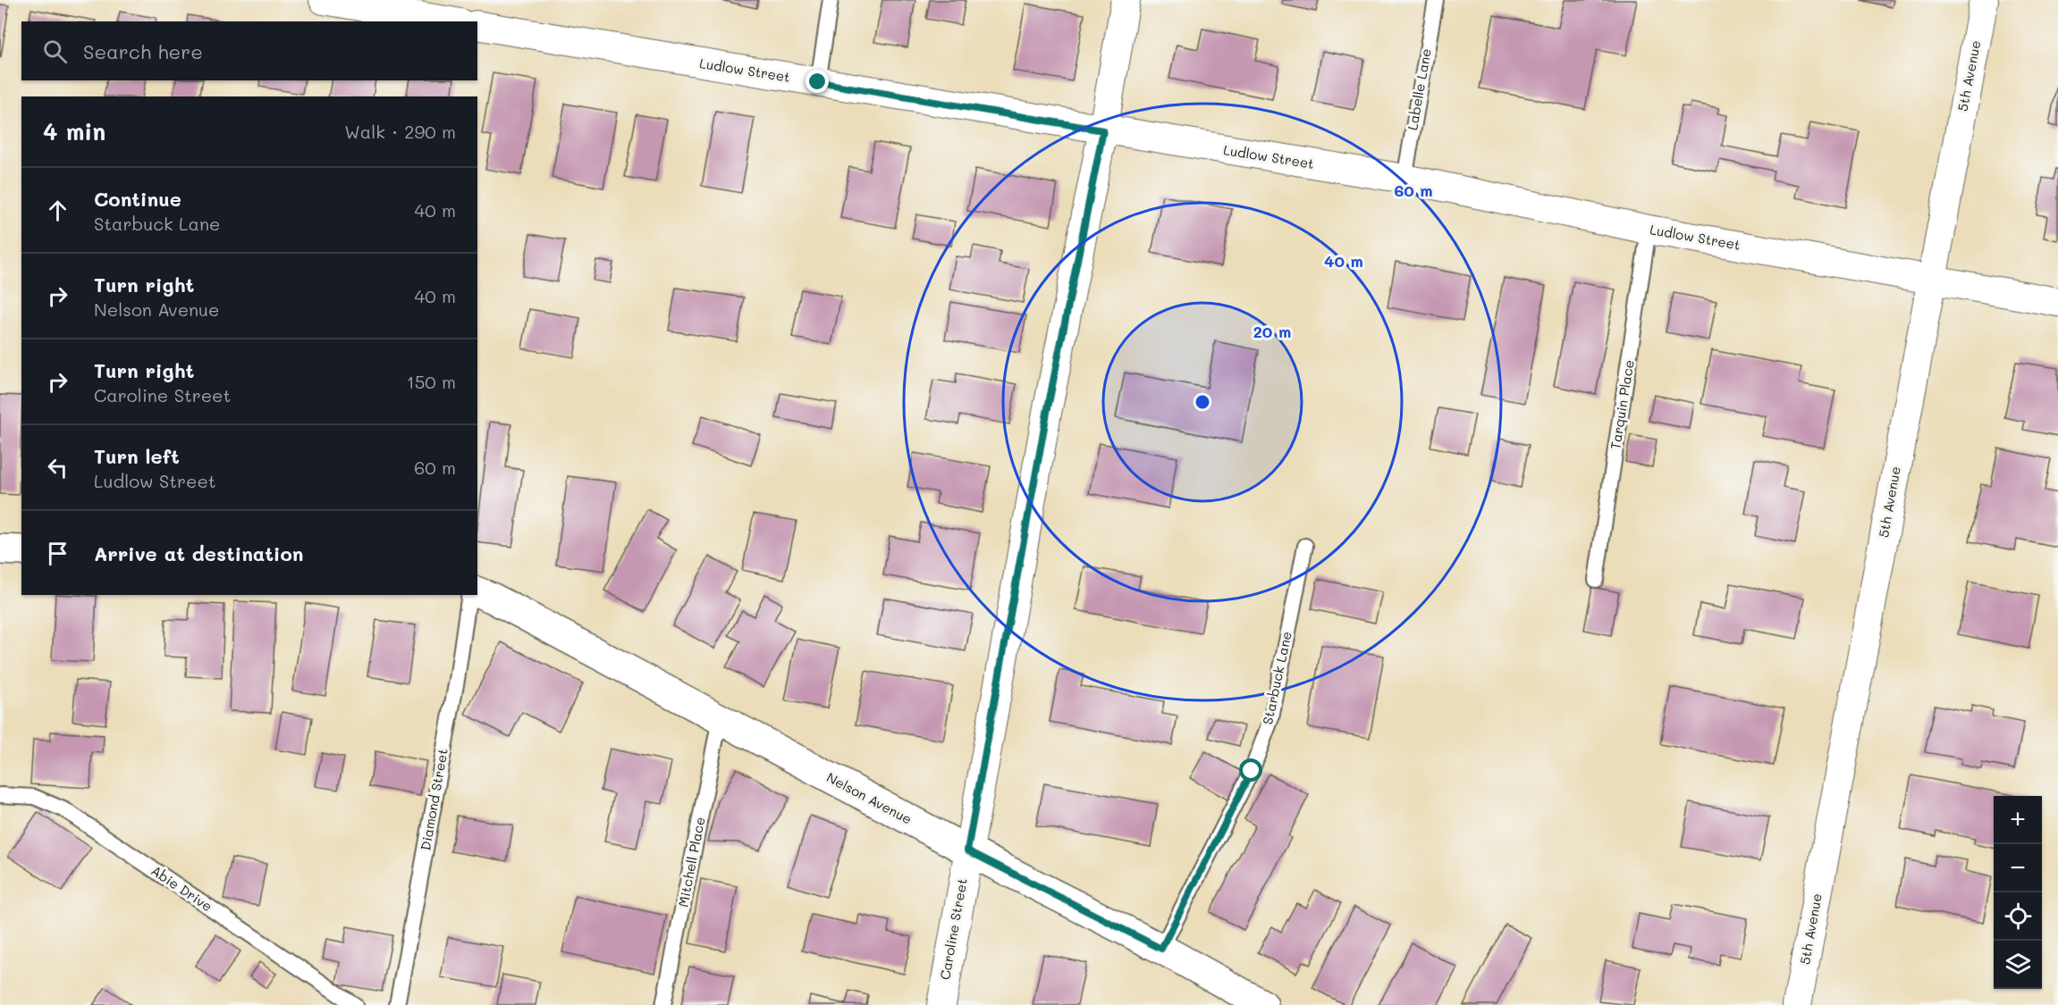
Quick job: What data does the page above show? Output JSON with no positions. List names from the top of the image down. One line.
{"streets":{"street":["Ludlow Street","5th Avenue","Nelson Avenue","Caroline Street"],"lane":["Labelle Lane","Tarquin Place","Starbuck Lane","Diamond Street","Mitchell Place","Abie Drive"]},"crossings":[["Ludlow Street","5th Avenue"],["Ludlow Street","Labelle Lane"],["Ludlow Street","Tarquin Place"],["Ludlow Street","Caroline Street"],["Starbuck Lane","Nelson Avenue"],["Nelson Avenue","Mitchell Place"],["Nelson Avenue","Caroline Street"]],"page":{"search":"Search here","heading":["4 min","Walk · 290 m"],"list":[["Continue","Starbuck Lane","40 m"],["Turn right","Nelson Avenue","40 m"],["Turn right","Caroline Street","150 m"],["Turn left","Ludlow Street","60 m"],"Arrive at destination"],"map_buttons":["+","−"]},"rings":["60 m","40 m","20 m"]}
